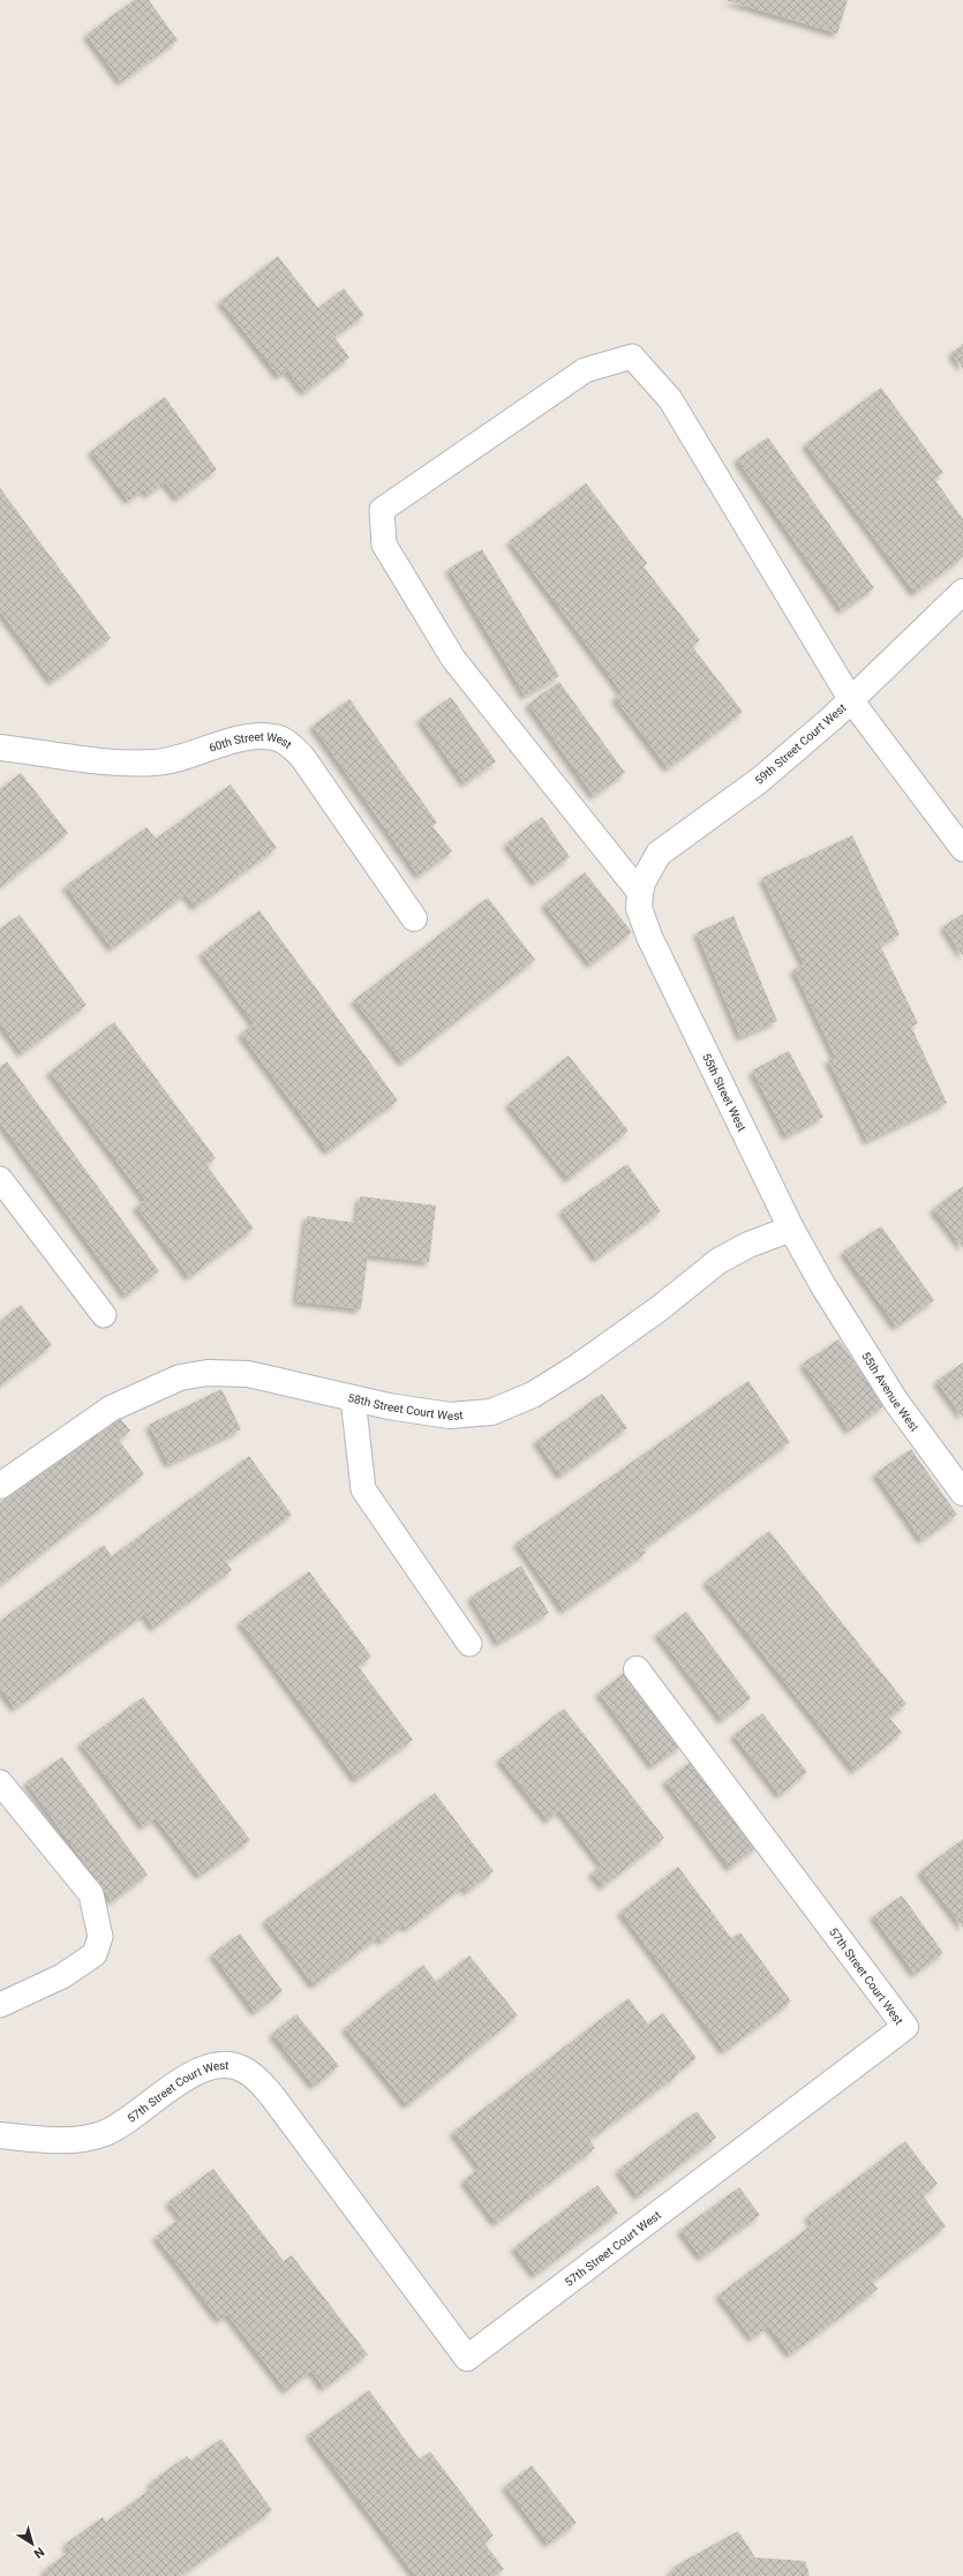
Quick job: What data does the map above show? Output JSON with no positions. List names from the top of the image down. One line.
{"streets":{"street":["59th Street Court West","60th Street West","55th Street West","55th Avenue West","58th Street Court West","57th Street Court West"]},"crossings":[["59th Street Court West","55th Street West"],["55th Street West","55th Avenue West"],["55th Street West","58th Street Court West"]],"north":"bottom right"}
